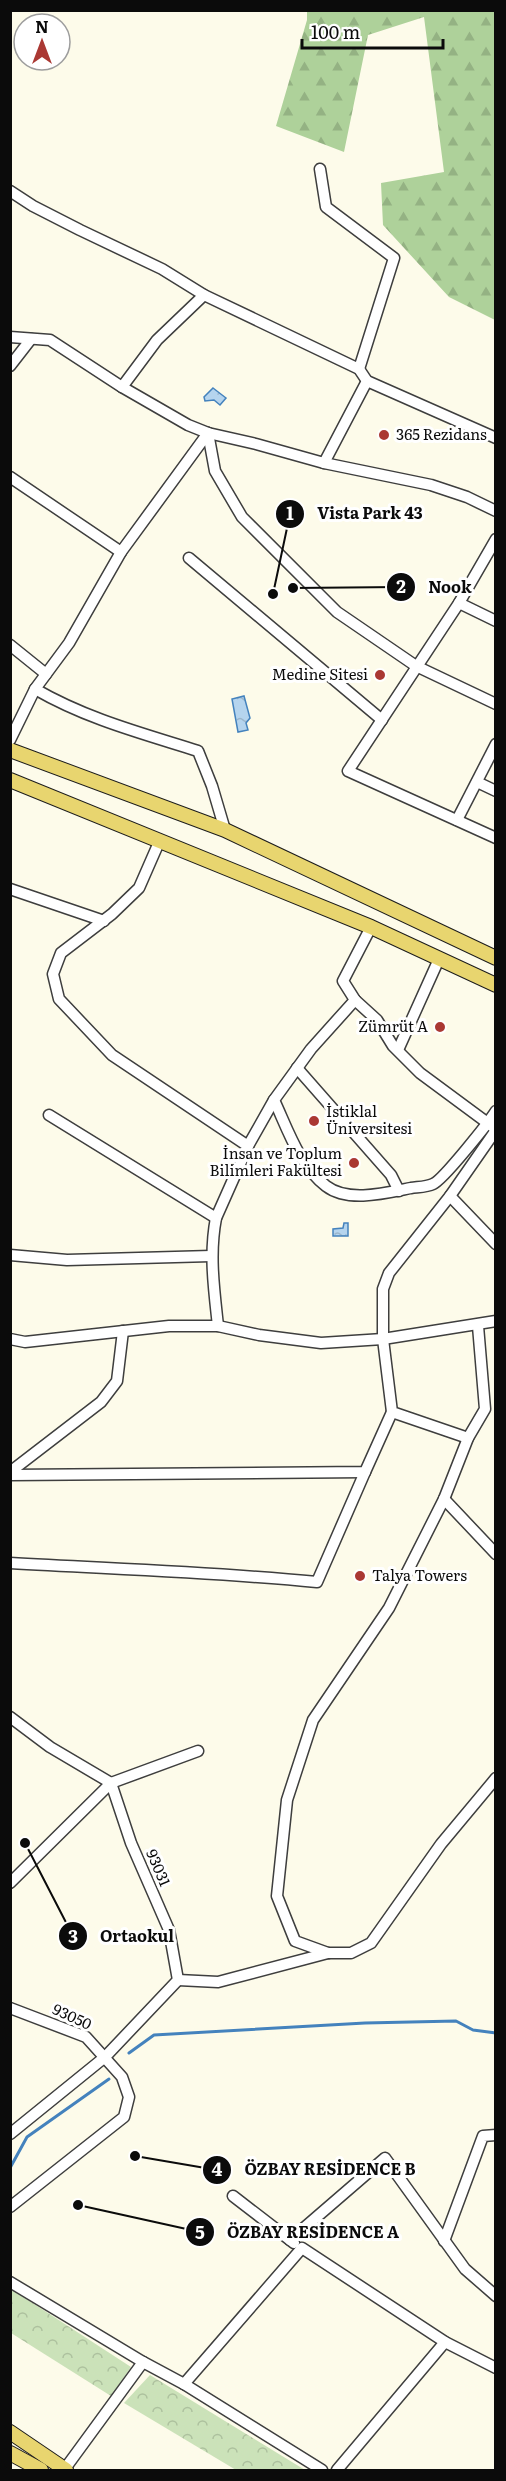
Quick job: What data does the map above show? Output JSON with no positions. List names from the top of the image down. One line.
{"streets":{"street":["93031","93050"]},"places":["365 Rezidans","Nook","Vista Park 43","Medine Sitesi","Zümrüt A","İstiklal Üniversitesi","İnsan ve Toplum Bilimleri Fakültesi","Talya Towers","Ortaokul","ÖZBAY RESİDENCE B","ÖZBAY RESİDENCE A"],"scale_bar":"100 m","north":"top"}
